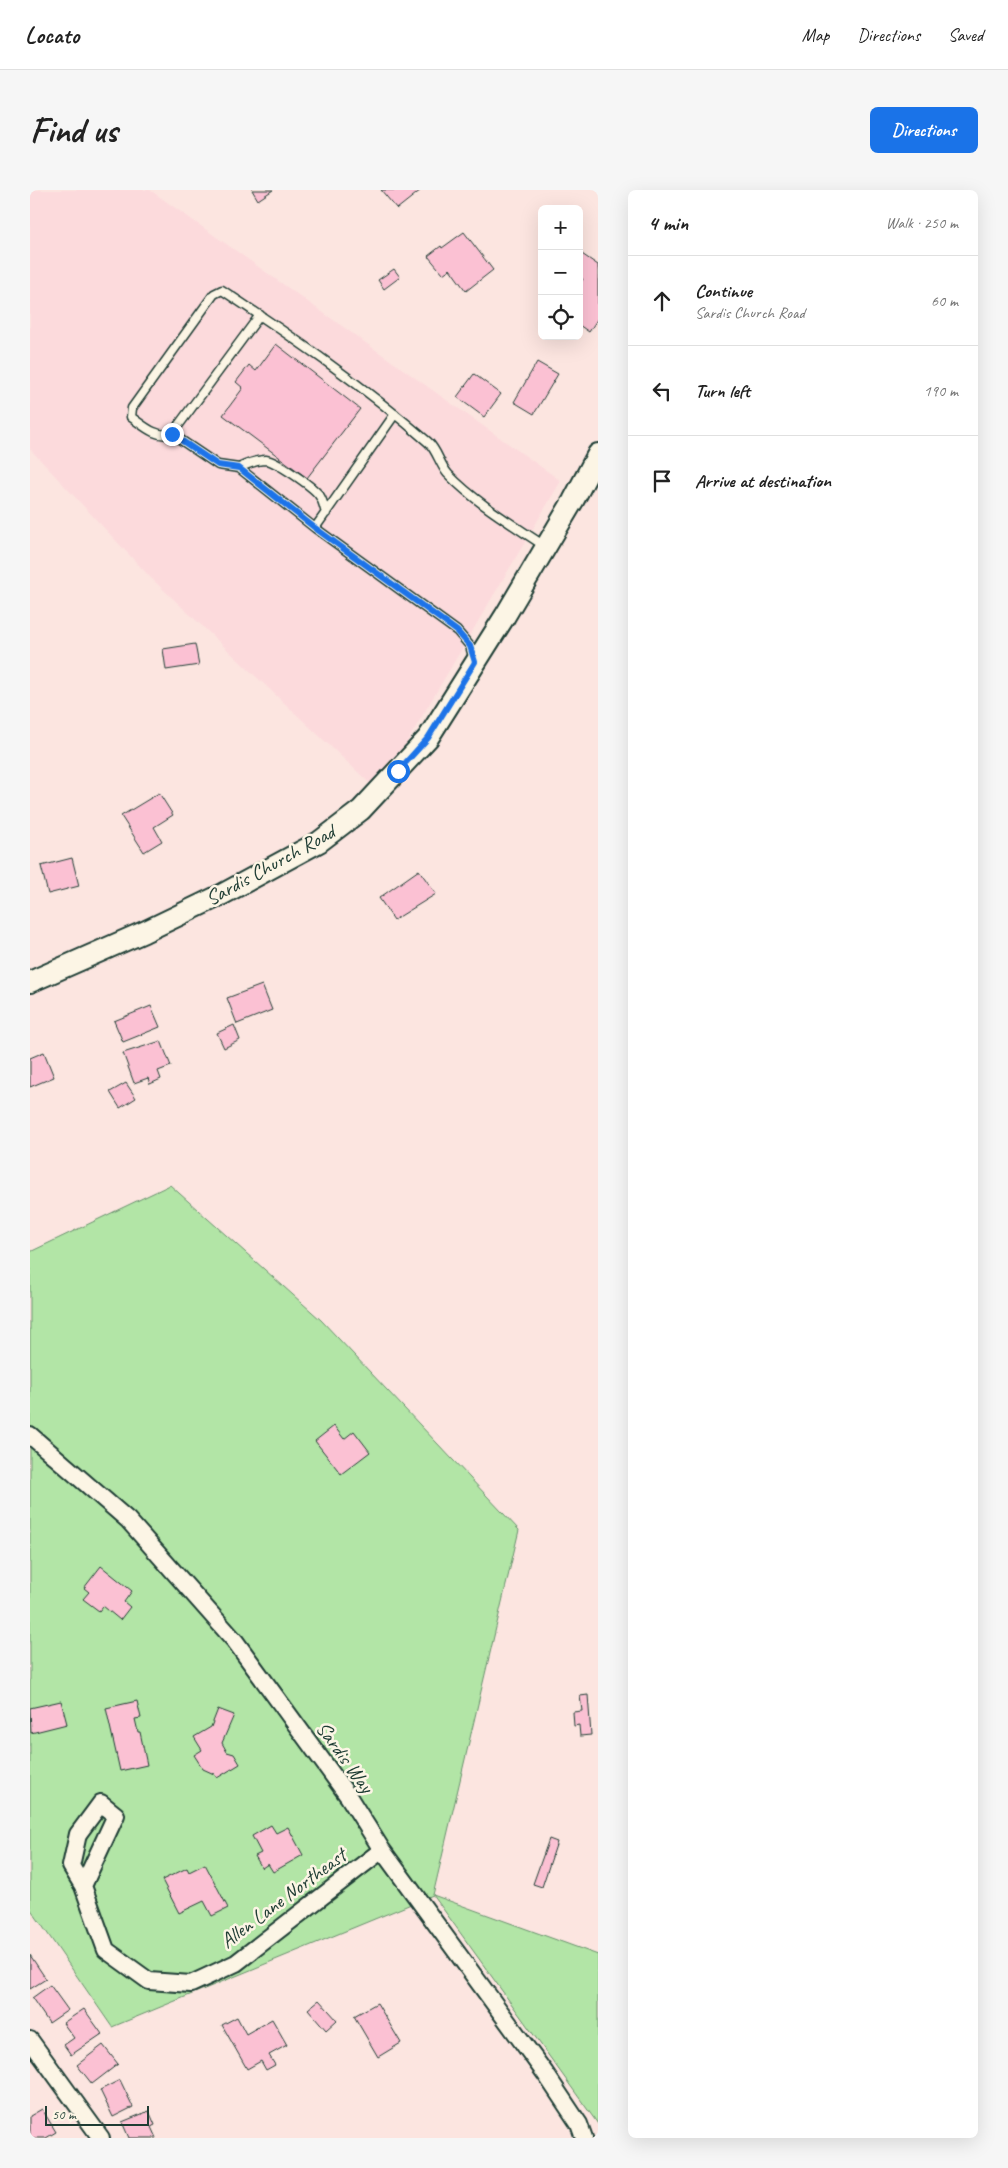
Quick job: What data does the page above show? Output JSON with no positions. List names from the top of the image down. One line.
{"streets":{"street":["Sardis Church Road","Sardis Way","Allen Lane Northeast"]},"crossings":[["Sardis Way","Allen Lane Northeast"]],"scale_bar":"50 m","page":{"header":"Locato","nav":["Map","Directions","Saved"],"buttons":"Directions","title":"Find us","heading":["4 min","Walk · 250 m"],"map_buttons":["+","−"],"list":[["Continue","Sardis Church Road","60 m"],["Turn left","190 m"],"Arrive at destination"],"scale":"50 m"}}
